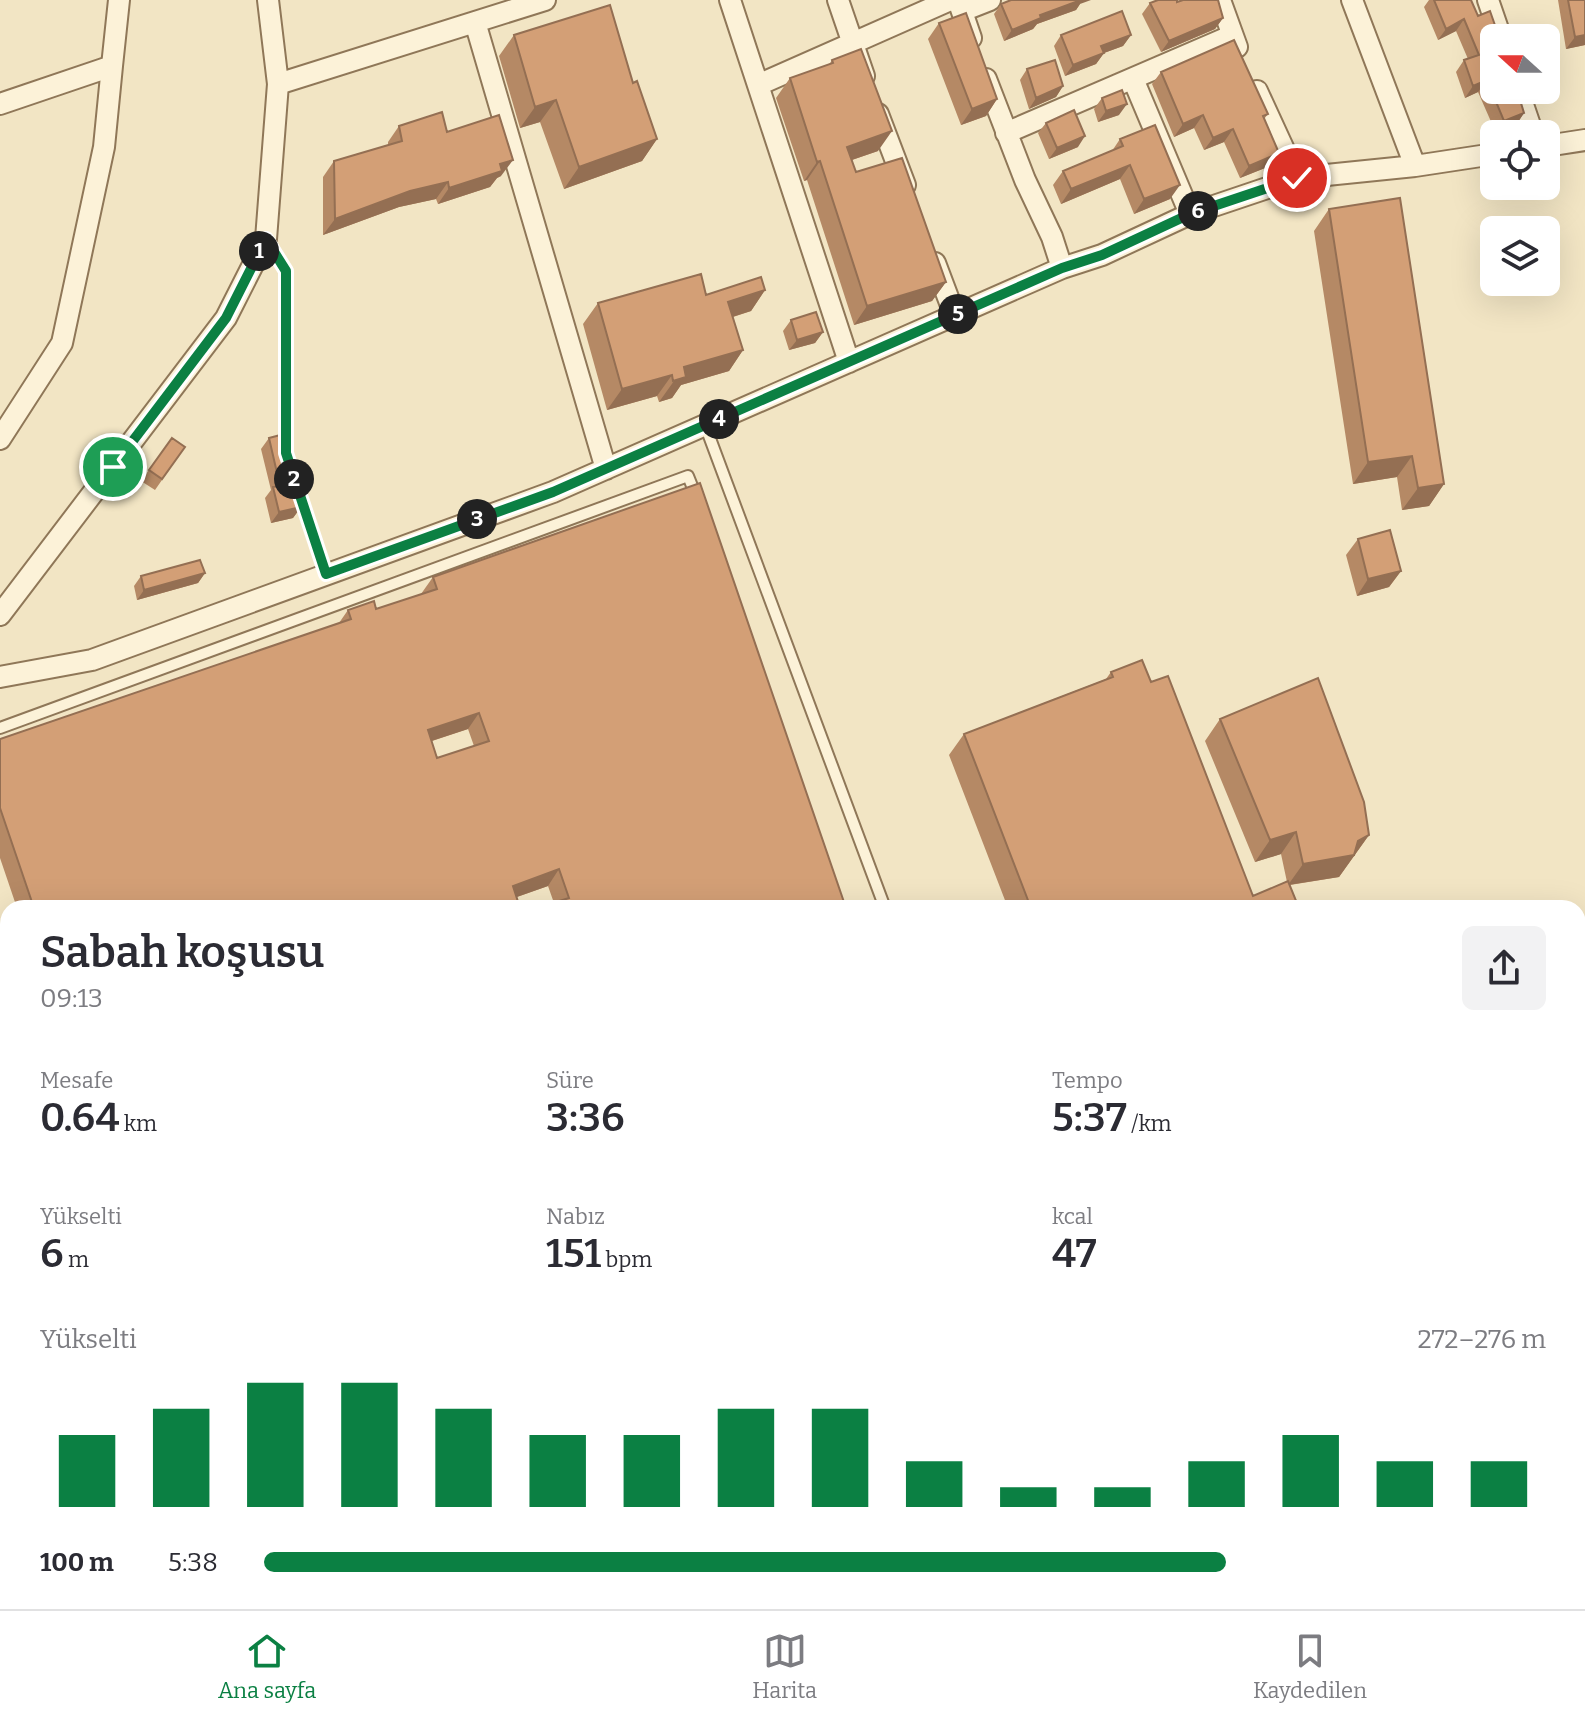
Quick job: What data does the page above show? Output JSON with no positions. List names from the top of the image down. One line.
{"north":"left","page":{"pins":["6","1","5","4","2","3"],"heading":["Sabah koşusu","09:13"],"stats":[["Mesafe","0.64 km"],["Süre","3:36"],["Tempo","5:37 /km"],["Yükselti","6 m"],["Nabız","151 bpm"],["kcal","47"]],"chart":["Yükselti","272–276 m"],"list":[{"name":"100 m","note":"5:38"}],"tabs":["Ana sayfa","Harita","Kaydedilen"]}}
